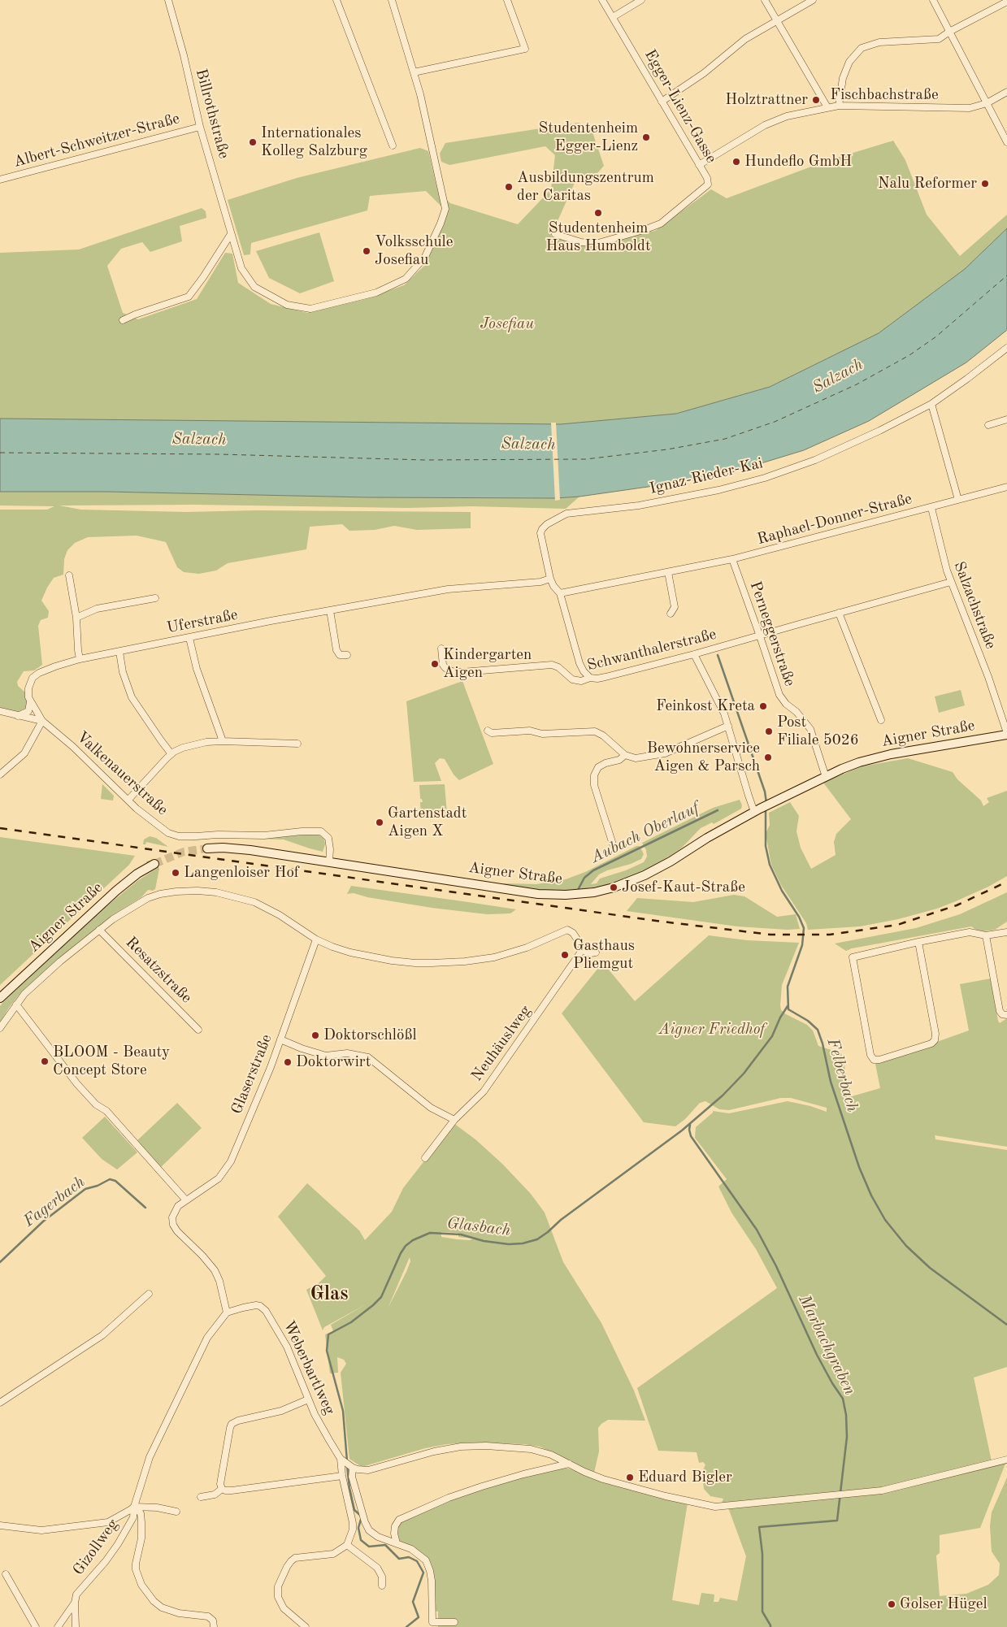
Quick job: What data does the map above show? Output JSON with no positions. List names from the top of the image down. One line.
{"streets":{"main road":["Aigner Straße"],"street":["Fischbachstraße","Egger-Lienz-Gasse","Billrothstraße","Albert-Schweitzer-Straße","Ignaz-Rieder-Kai","Raphael-Donner-Straße","Salzachstraße","Uferstraße","Perneggerstraße","Schwanthalerstraße","Valkenauerstraße","Resatzstraße","Neuhäuslweg","Glaserstraße","Weberbartlweg","Gizollweg"]},"crossings":[["Fischbachstraße","Egger-Lienz-Gasse"],["Billrothstraße","Albert-Schweitzer-Straße"],["Ignaz-Rieder-Kai","Raphael-Donner-Straße"],["Ignaz-Rieder-Kai","Uferstraße"],["Ignaz-Rieder-Kai","Schwanthalerstraße"],["Raphael-Donner-Straße","Salzachstraße"],["Raphael-Donner-Straße","Perneggerstraße"],["Salzachstraße","Schwanthalerstraße"],["Salzachstraße","Aigner Straße"],["Perneggerstraße","Schwanthalerstraße"],["Perneggerstraße","Aigner Straße"],["Aigner Straße","Valkenauerstraße"],["Glaserstraße","Weberbartlweg"],["Glaserstraße","Gizollweg"],["Weberbartlweg","Gizollweg"]],"districts":["Glas"],"water":["Salzach","Aubach Oberlauf","Felberbach","Fagerbach","Glasbach","Marbachgraben"],"parks":["Josefiau","Aigner Friedhof"],"places":["Holztrattner","Studentenheim Egger-Lienz","Internationales Kolleg Salzburg","Hundeflo GmbH","Nalu Reformer","Ausbildungszentrum der Caritas","Studentenheim Haus Humboldt","Volksschule Josefiau","Kindergarten Aigen","Feinkost Kreta","Post Filiale 5026","Bewohnerservice Aigen & Parsch","Gartenstadt Aigen X","Langenloiser Hof","Josef-Kaut-Straße","Gasthaus Pliemgut","Doktorschlößl","BLOOM - Beauty Concept Store","Doktorwirt","Eduard Bigler","Golser Hügel"]}
